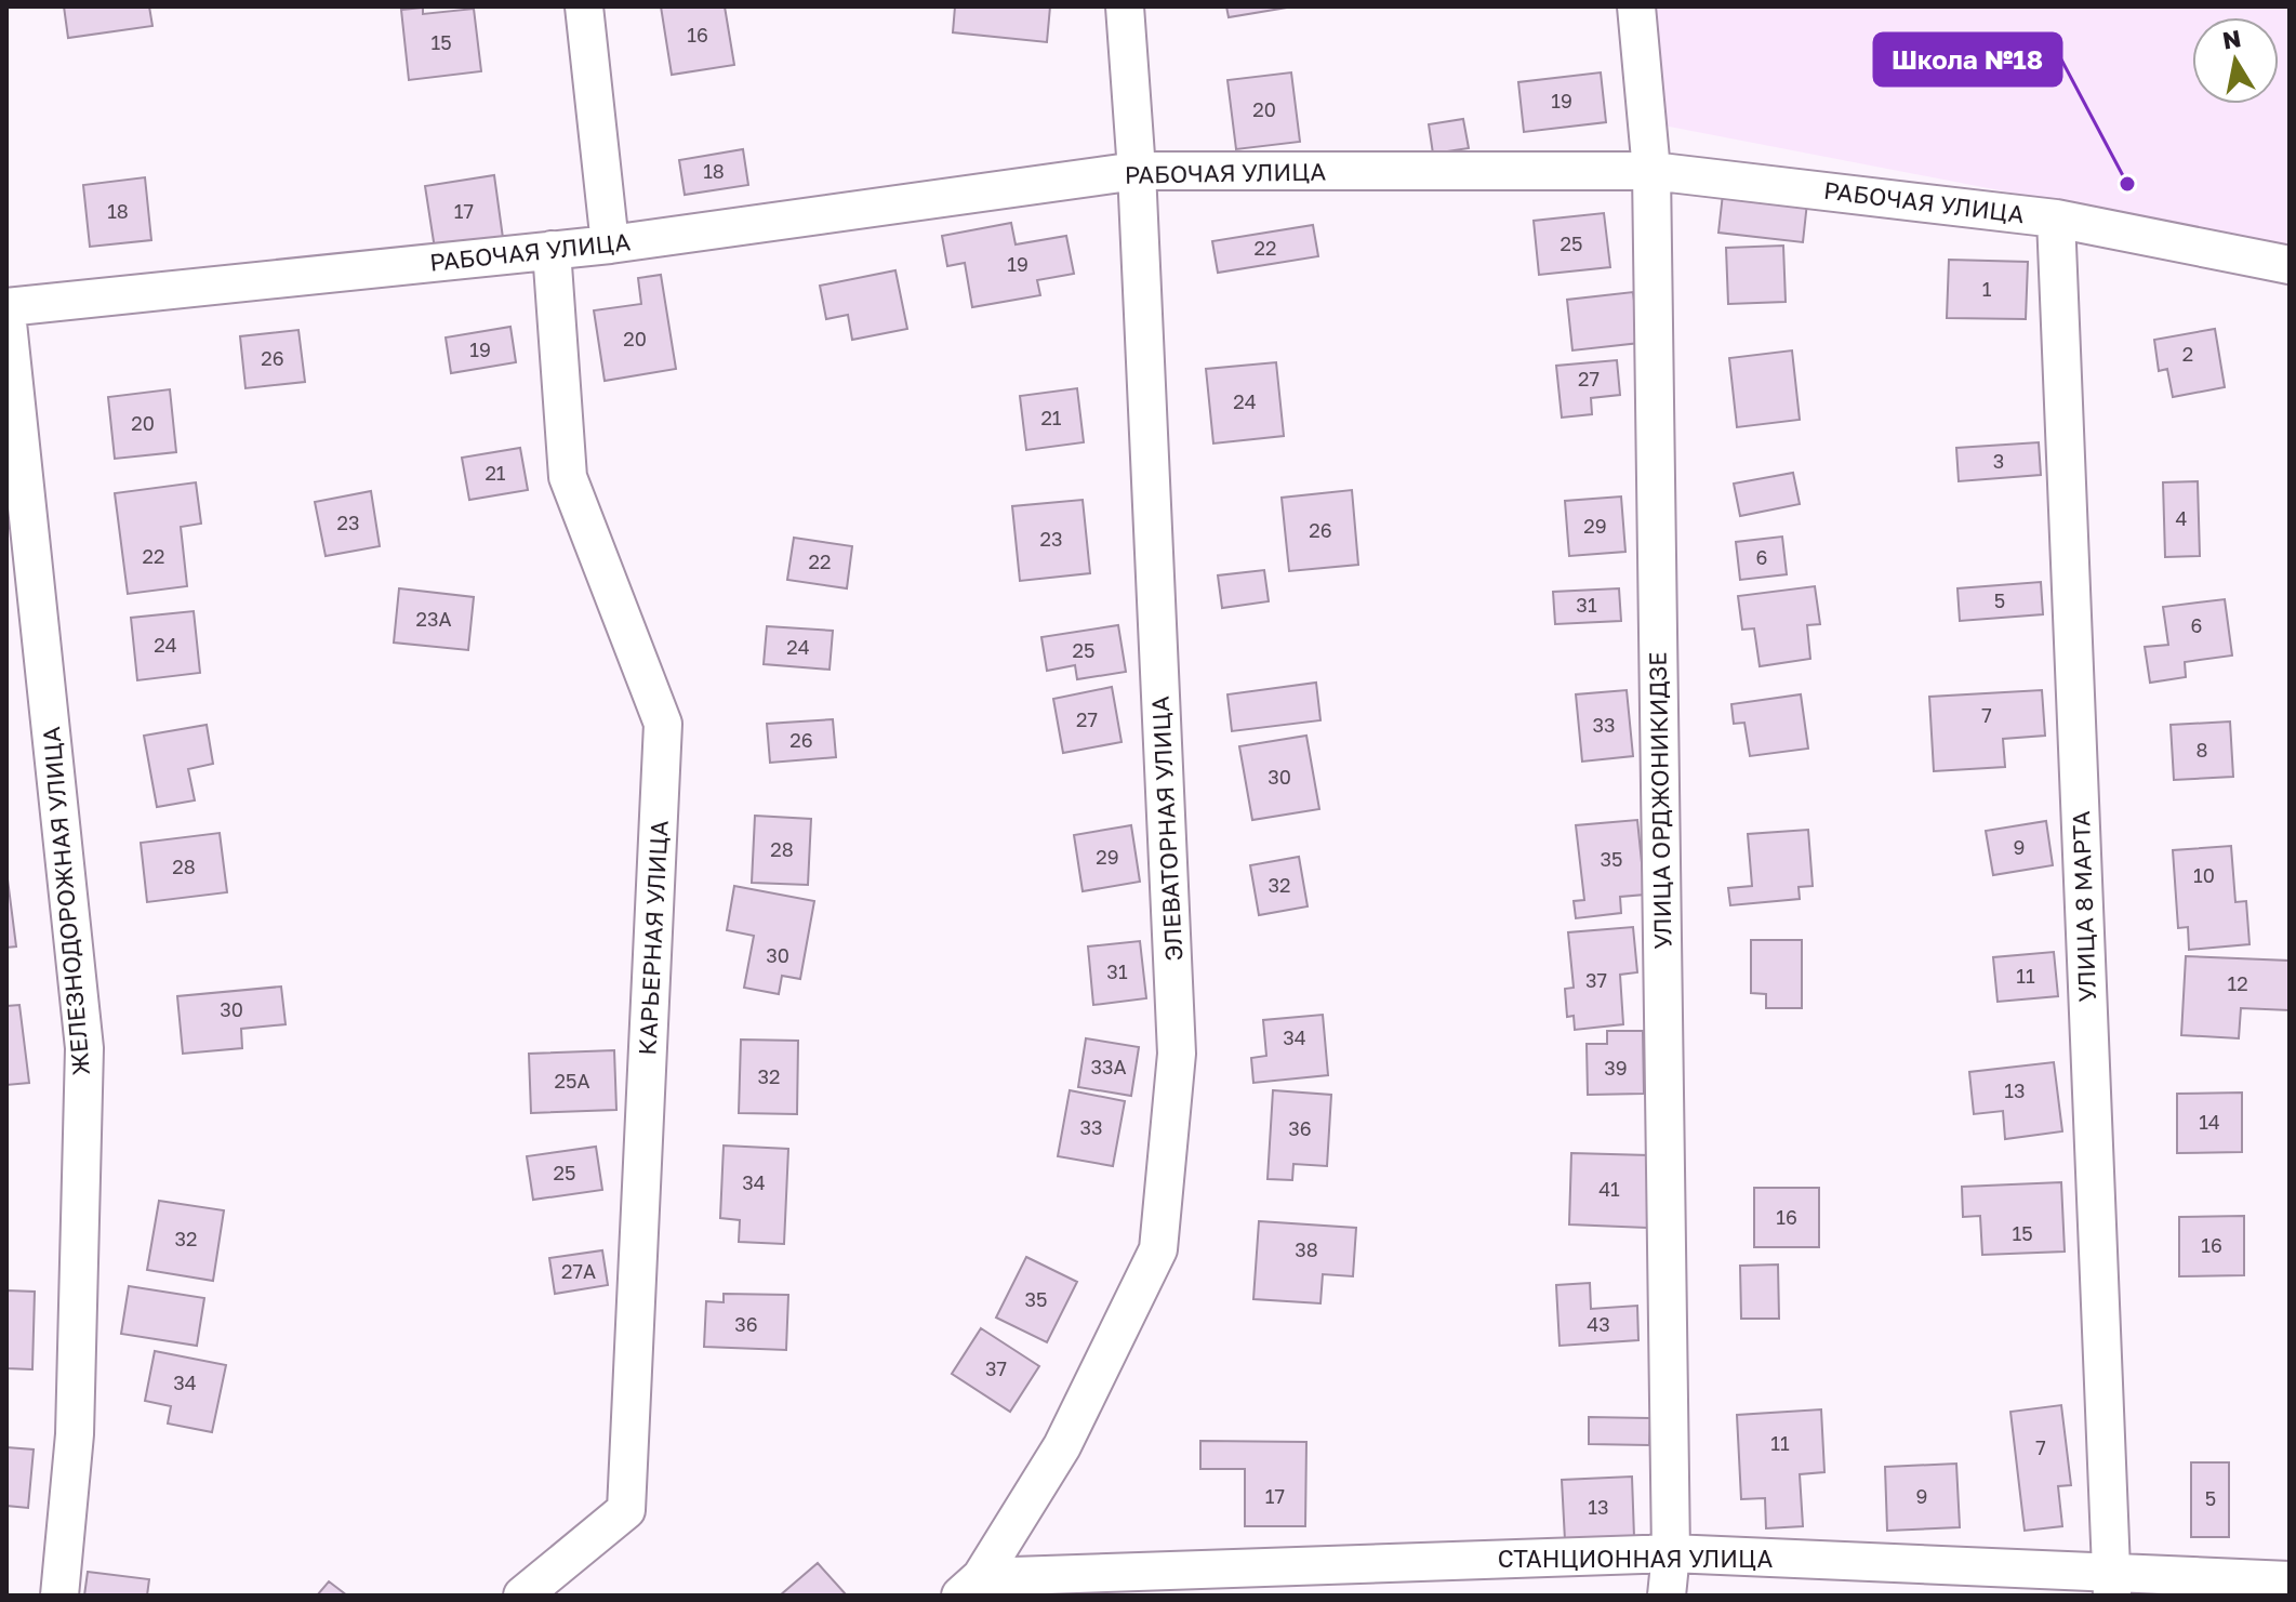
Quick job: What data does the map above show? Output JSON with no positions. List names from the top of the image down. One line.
{"streets":{"street":["РАБОЧАЯ УЛИЦА","УЛИЦА ОРДЖОНИКИДЗЕ","ЭЛЕВАТОРНАЯ УЛИЦА","ЖЕЛЕЗНОДОРОЖНАЯ УЛИЦА","УЛИЦА 8 МАРТА","КАРЬЕРНАЯ УЛИЦА","СТАНЦИОННАЯ УЛИЦА"]},"crossings":[["РАБОЧАЯ УЛИЦА","УЛИЦА ОРДЖОНИКИДЗЕ"],["РАБОЧАЯ УЛИЦА","ЭЛЕВАТОРНАЯ УЛИЦА"],["РАБОЧАЯ УЛИЦА","ЖЕЛЕЗНОДОРОЖНАЯ УЛИЦА"],["РАБОЧАЯ УЛИЦА","УЛИЦА 8 МАРТА"],["РАБОЧАЯ УЛИЦА","КАРЬЕРНАЯ УЛИЦА"],["УЛИЦА ОРДЖОНИКИДЗЕ","СТАНЦИОННАЯ УЛИЦА"],["ЭЛЕВАТОРНАЯ УЛИЦА","СТАНЦИОННАЯ УЛИЦА"],["УЛИЦА 8 МАРТА","СТАНЦИОННАЯ УЛИЦА"]],"places":["Школа №18"],"house_numbers":["16","15","19","20","18","18","17","25","22","19","1","20","19","2","26","27","24","21","20","3","21","4","23","29","26","23","22","6","22","5","31","23А","6","24","24","25","7","27","33","26","8","30","9","28","29","35","28","10","32","30","31","11","37","12","30","34","33А","39","32","25А","13","14","33","36","25","34","41","16","15","32","16","38","27А","35","36","43","37","34","11","7","17","9","5","13"],"north":"top"}
